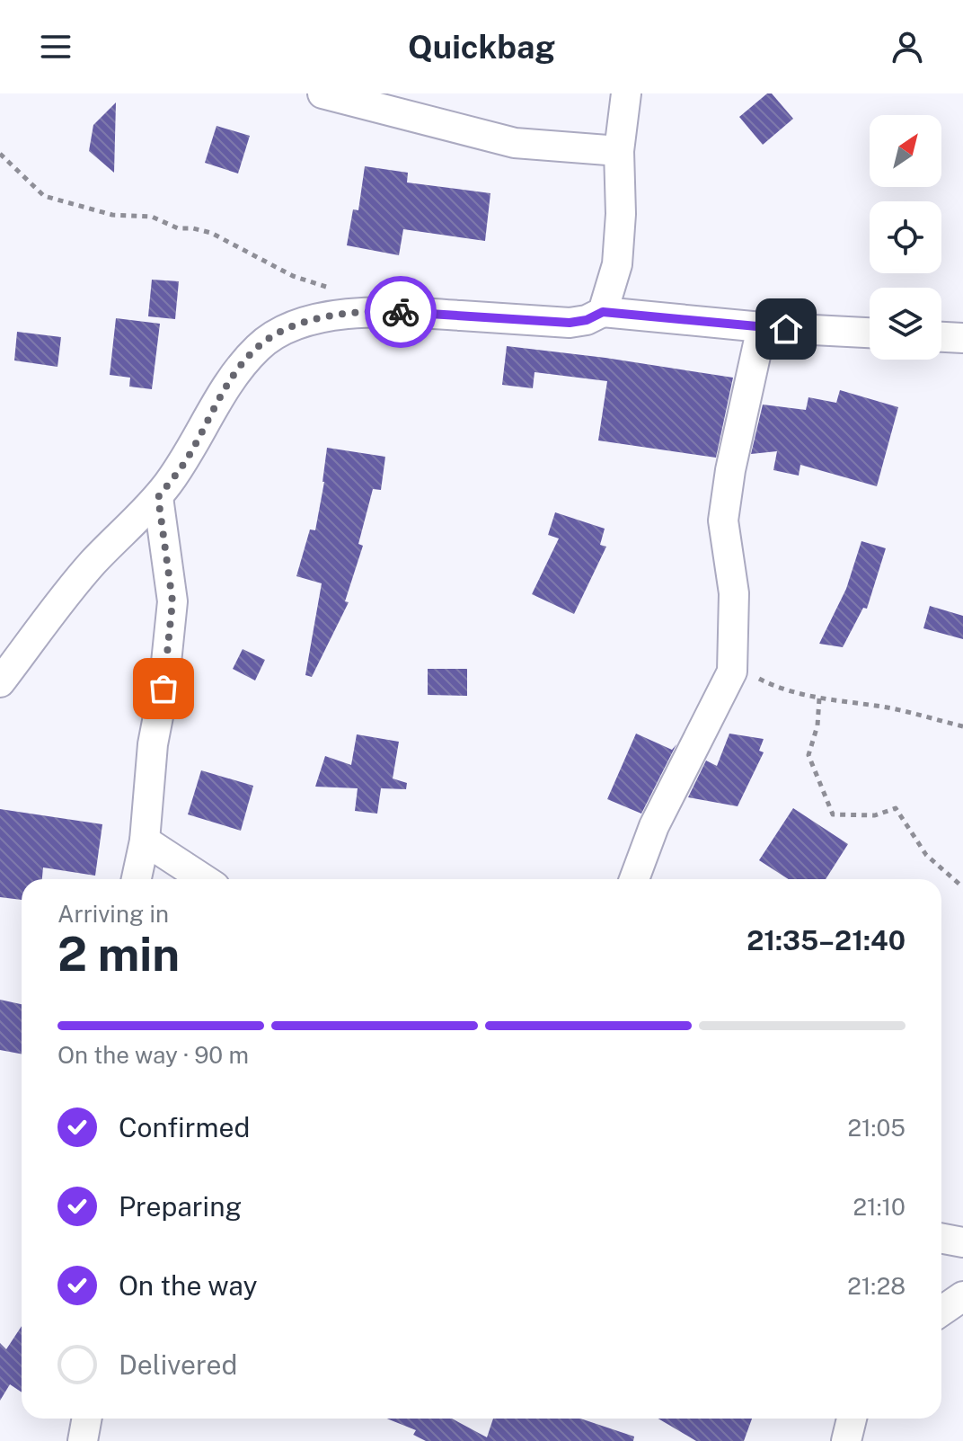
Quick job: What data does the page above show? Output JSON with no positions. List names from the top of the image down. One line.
{"north":"top right","page":{"header":"Quickbag","heading":["2 min","Arriving in","21:35–21:40"],"bar":"On the way · 90 m","list":[["Confirmed","21:05"],["Preparing","21:10"],["On the way","21:28"],"Delivered"]}}
